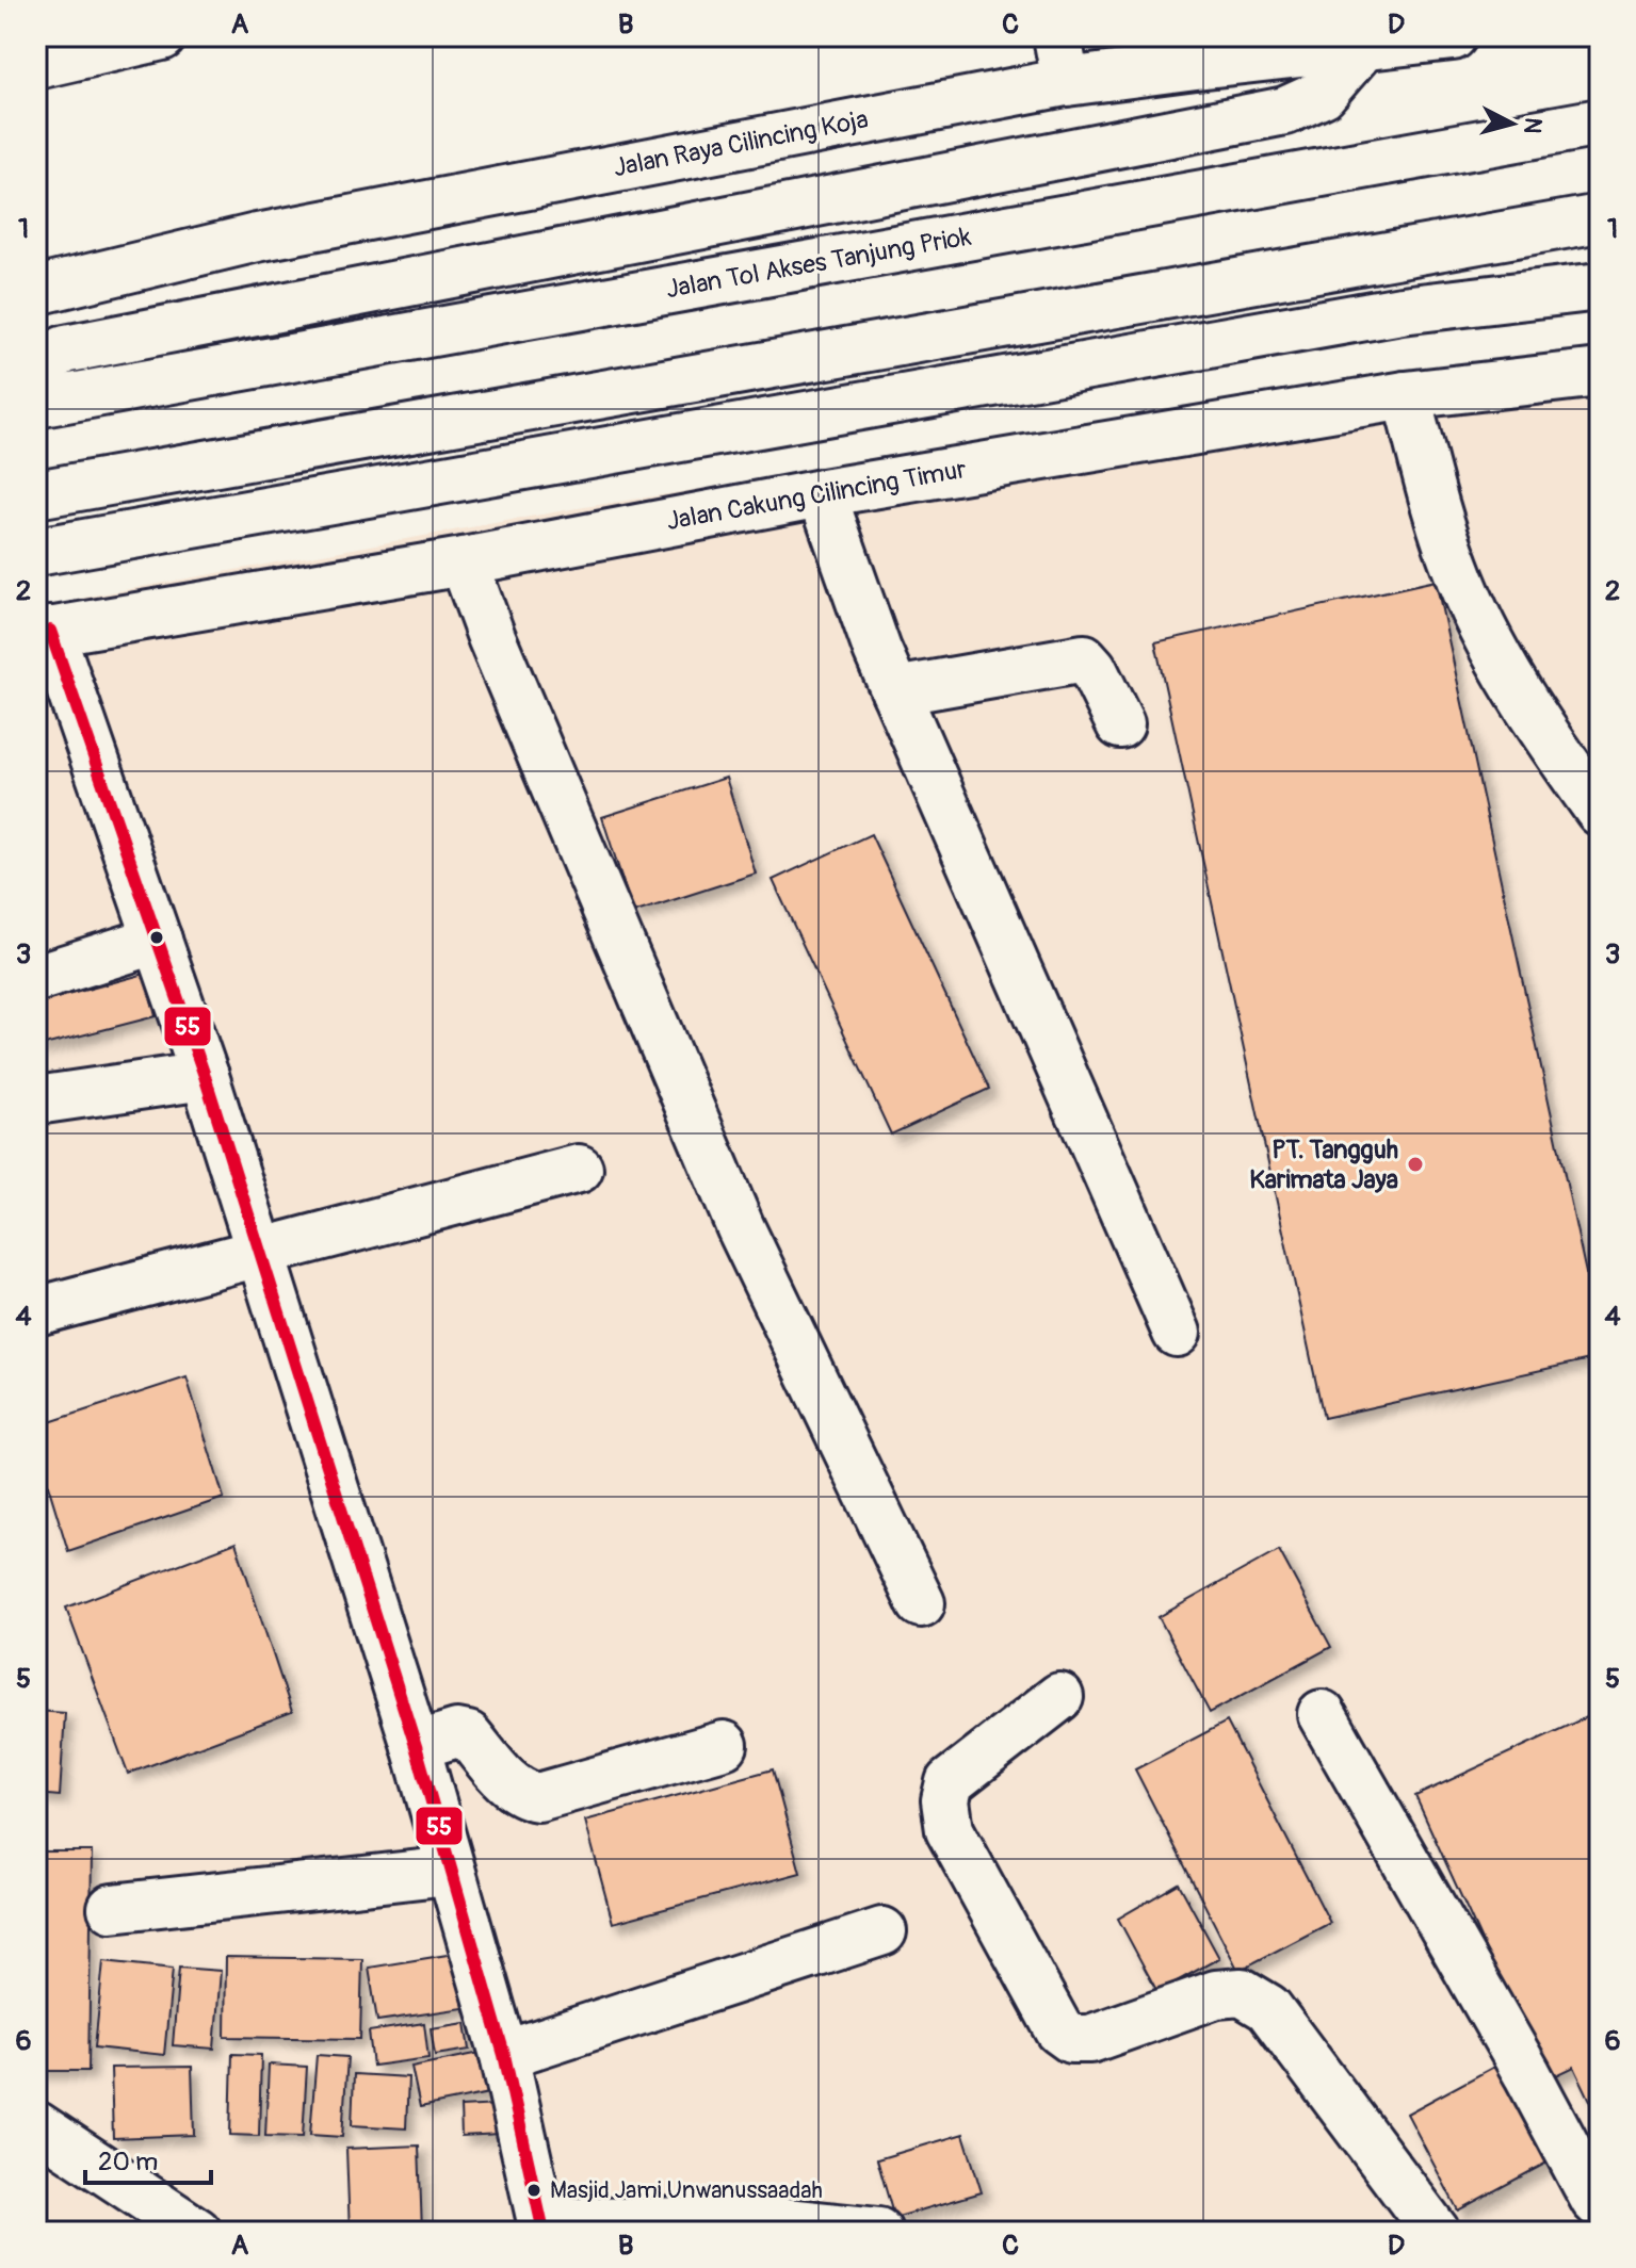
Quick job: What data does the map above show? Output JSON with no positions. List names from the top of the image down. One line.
{"streets":{"main road":["Jalan Raya Cilincing Koja","Jalan Tol Akses Tanjung Priok","Jalan Cakung Cilincing Timur"]},"places":["PT. Tangguh Karimata Jaya","Masjid Jami Unwanussaadah"],"lines":["transit line 55"],"scale_bar":"20 m","north":"right","grid":{"columns":["A","B","C","D"],"rows":["1","2","3","4","5","6"]}}
